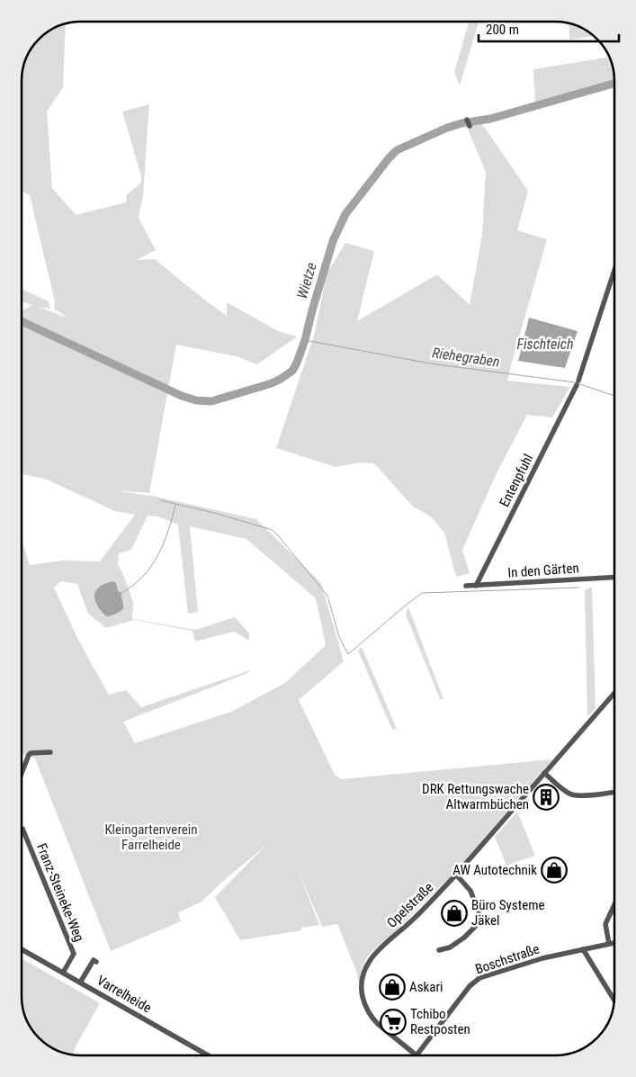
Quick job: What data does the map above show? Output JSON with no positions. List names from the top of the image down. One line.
{"streets":{"street":["Entenpfuhl","In den Gärten","Franz-Steineke-Weg","Opelstraße","Boschstraße","Varrelheide"]},"crossings":[["Entenpfuhl","In den Gärten"],["Franz-Steineke-Weg","Varrelheide"],["Opelstraße","Boschstraße"]],"water":["Wietze","Fischteich","Riehegraben"],"parks":["Kleingartenverein Farrelheide"],"places":{"building":["DRK Rettungswache Altwarmbüchen"],"shop":["AW Autotechnik","Büro Systeme Jäkel","Askari"],"supermarket":["Tchibo Restposten"]},"scale_bar":"200 m"}
